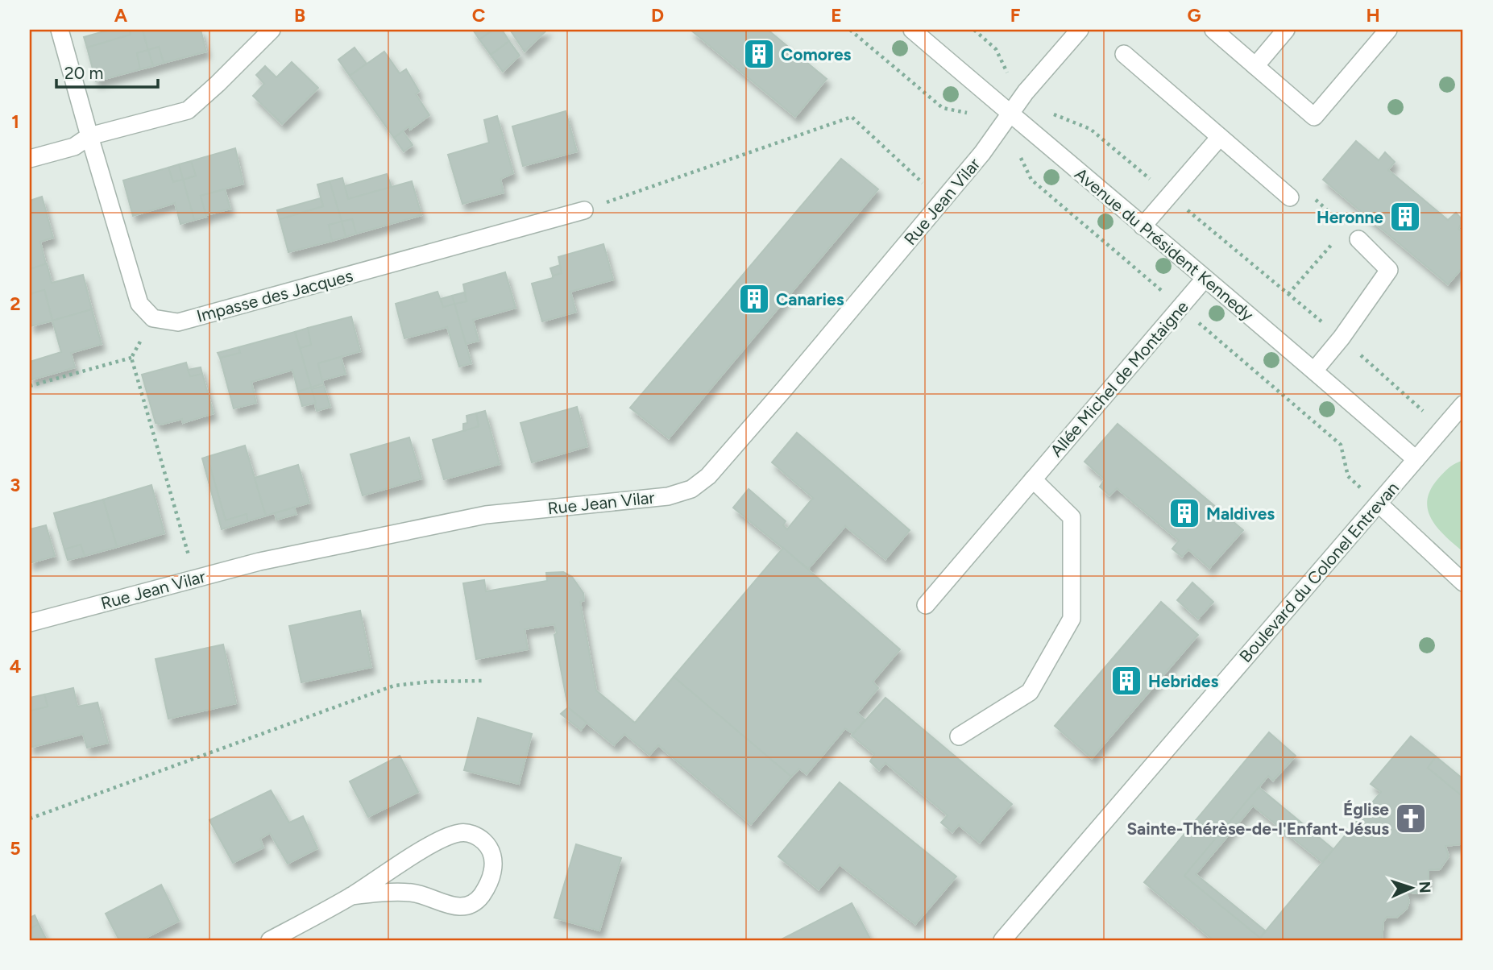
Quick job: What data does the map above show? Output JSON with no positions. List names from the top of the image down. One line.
{"streets":{"street":["Rue Jean Vilar","Avenue du Président Kennedy","Impasse des Jacques","Allée Michel de Montaigne","Boulevard du Colonel Entrevan"]},"crossings":[["Rue Jean Vilar","Avenue du Président Kennedy"],["Avenue du Président Kennedy","Allée Michel de Montaigne"],["Avenue du Président Kennedy","Boulevard du Colonel Entrevan"]],"places":{"building":["Comores","Heronne","Canaries","Maldives","Hebrides"],"church":["Église Sainte-Thérèse-de-l'Enfant-Jésus"]},"scale_bar":"20 m","north":"right","grid":{"columns":["A","B","C","D","E","F","G","H"],"rows":["1","2","3","4","5"]}}
